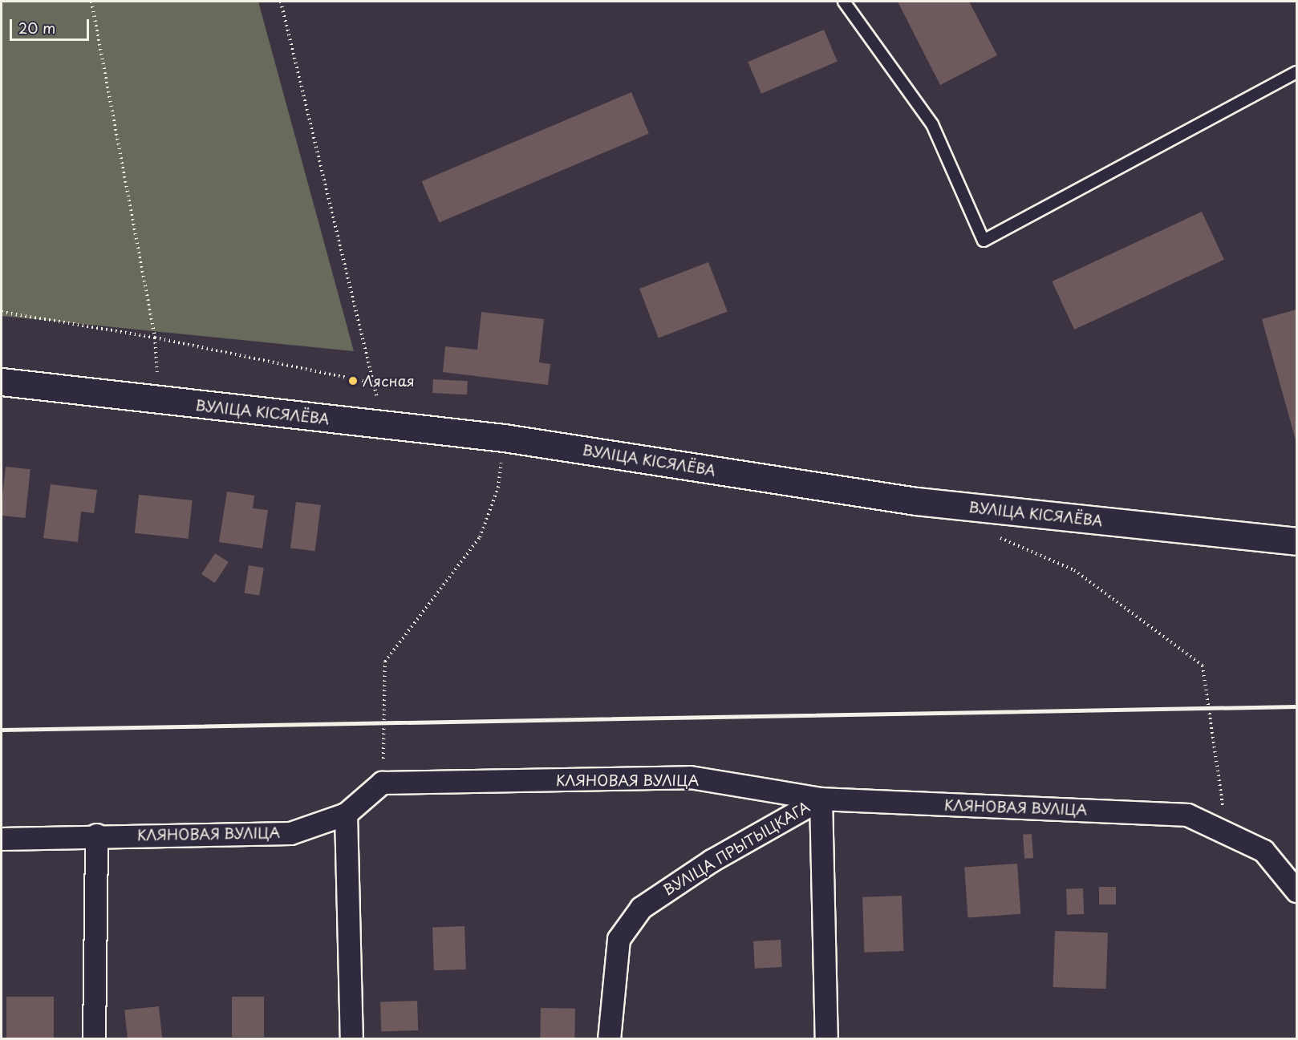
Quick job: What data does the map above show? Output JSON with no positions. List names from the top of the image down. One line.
{"streets":{"street":["ВУЛІЦА КІСЯЛЁВА","КЛЯНОВАЯ ВУЛІЦА","ВУЛІЦА ПРЫТЫЦКАГА"]},"crossings":[["КЛЯНОВАЯ ВУЛІЦА","ВУЛІЦА ПРЫТЫЦКАГА"]],"places":["Лясная"],"scale_bar":"20 m"}
